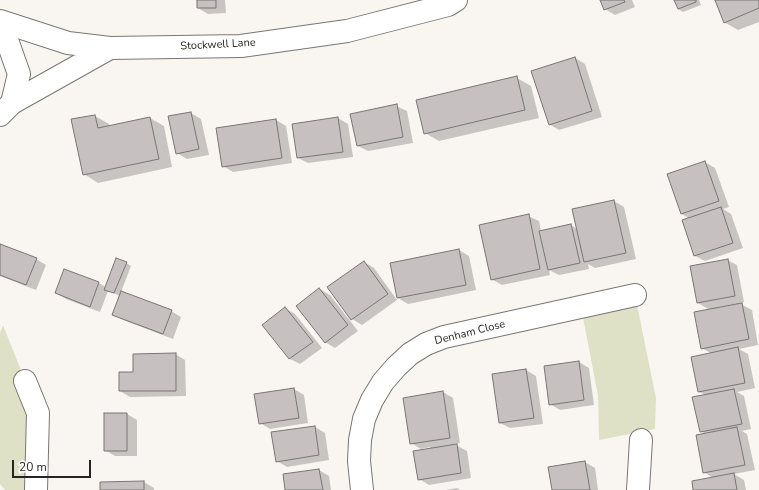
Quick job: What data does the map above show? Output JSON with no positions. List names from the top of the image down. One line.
{"streets":{"street":["Stockwell Lane","Denham Close"]},"scale_bar":"20 m"}
